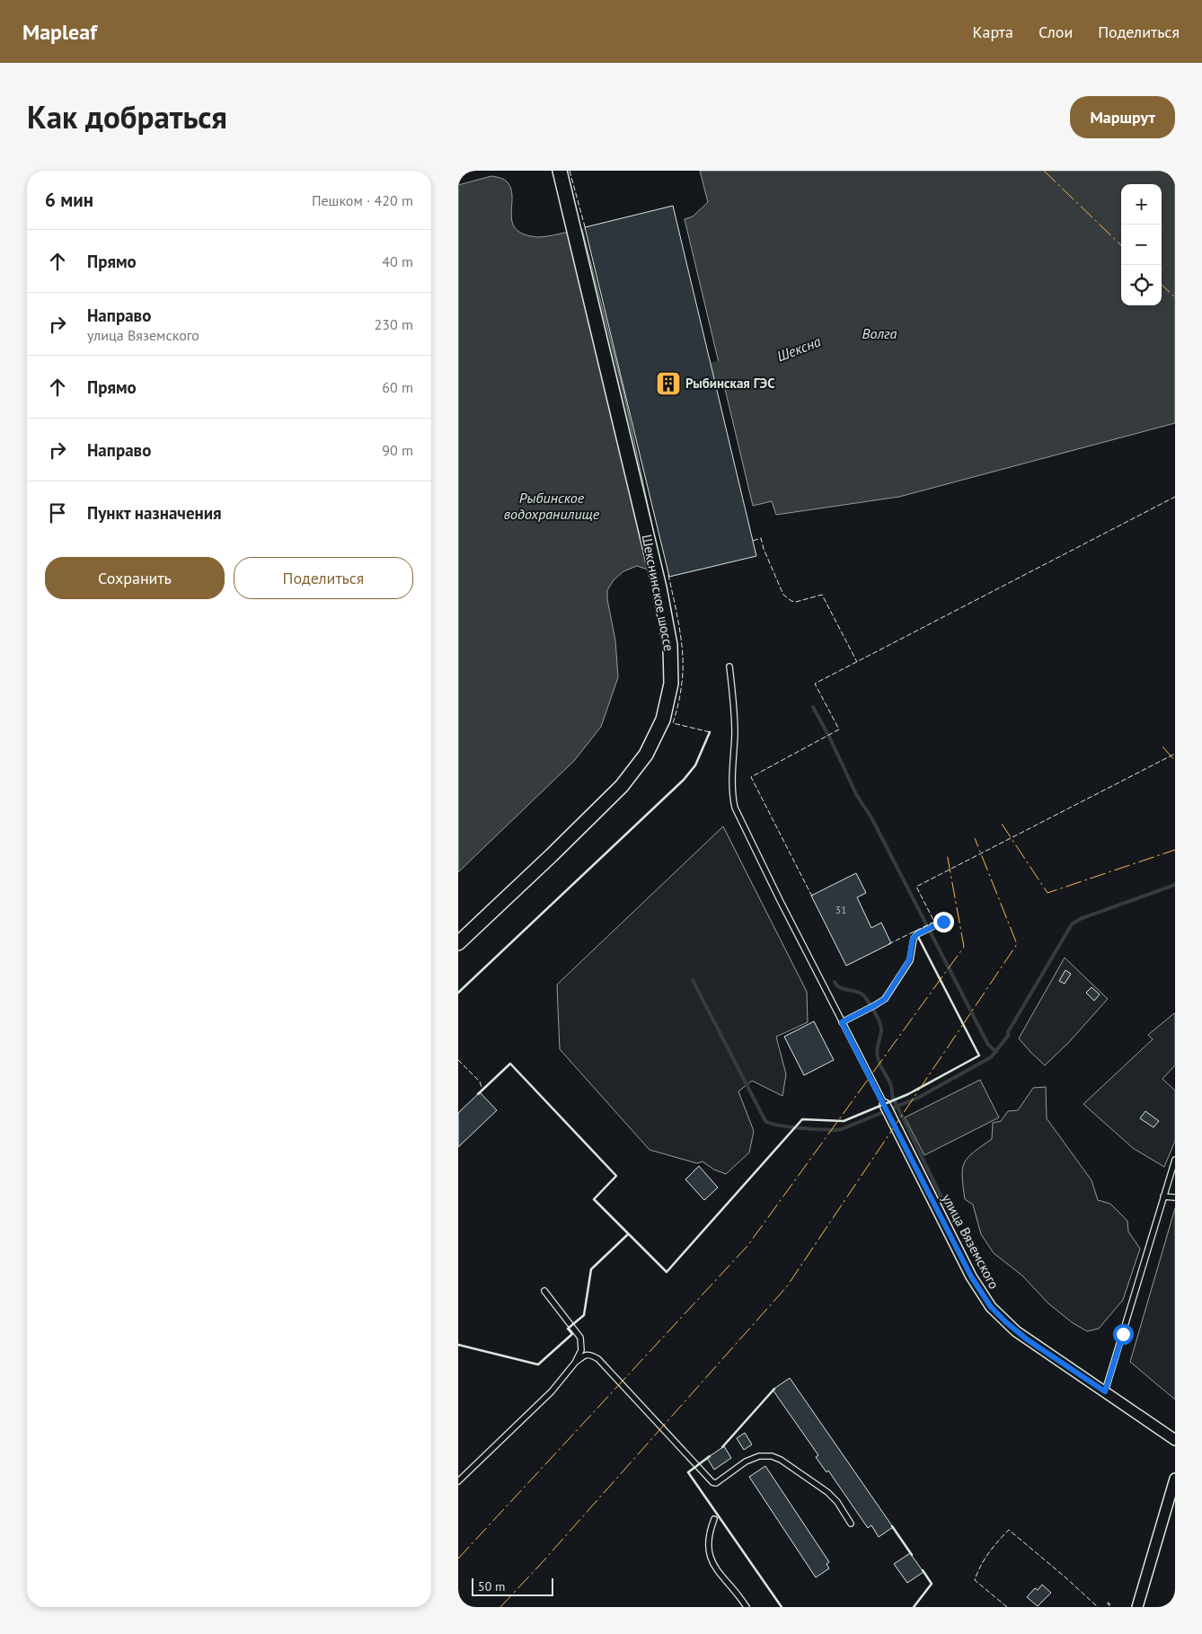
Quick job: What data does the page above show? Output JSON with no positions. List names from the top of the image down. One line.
{"streets":{"main road":["Шекснинское шоссе"],"street":["улица Вяземского"]},"water":["Волга","Шексна","Рыбинское водохранилище"],"places":{"building":["Рыбинская ГЭС"]},"house_numbers":["31"],"scale_bar":"50 m","page":{"header":"Mapleaf","nav":["Карта","Слои","Поделиться"],"title":"Как добраться","buttons":["Маршрут",["Сохранить","Поделиться"]],"heading":["6 мин","Пешком · 420 m"],"map_buttons":["+","−"],"list":[["Прямо","40 m"],["Направо","улица Вяземского","230 m"],["Прямо","60 m"],["Направо","90 m"],"Пункт назначения"],"scale":"50 m"}}
